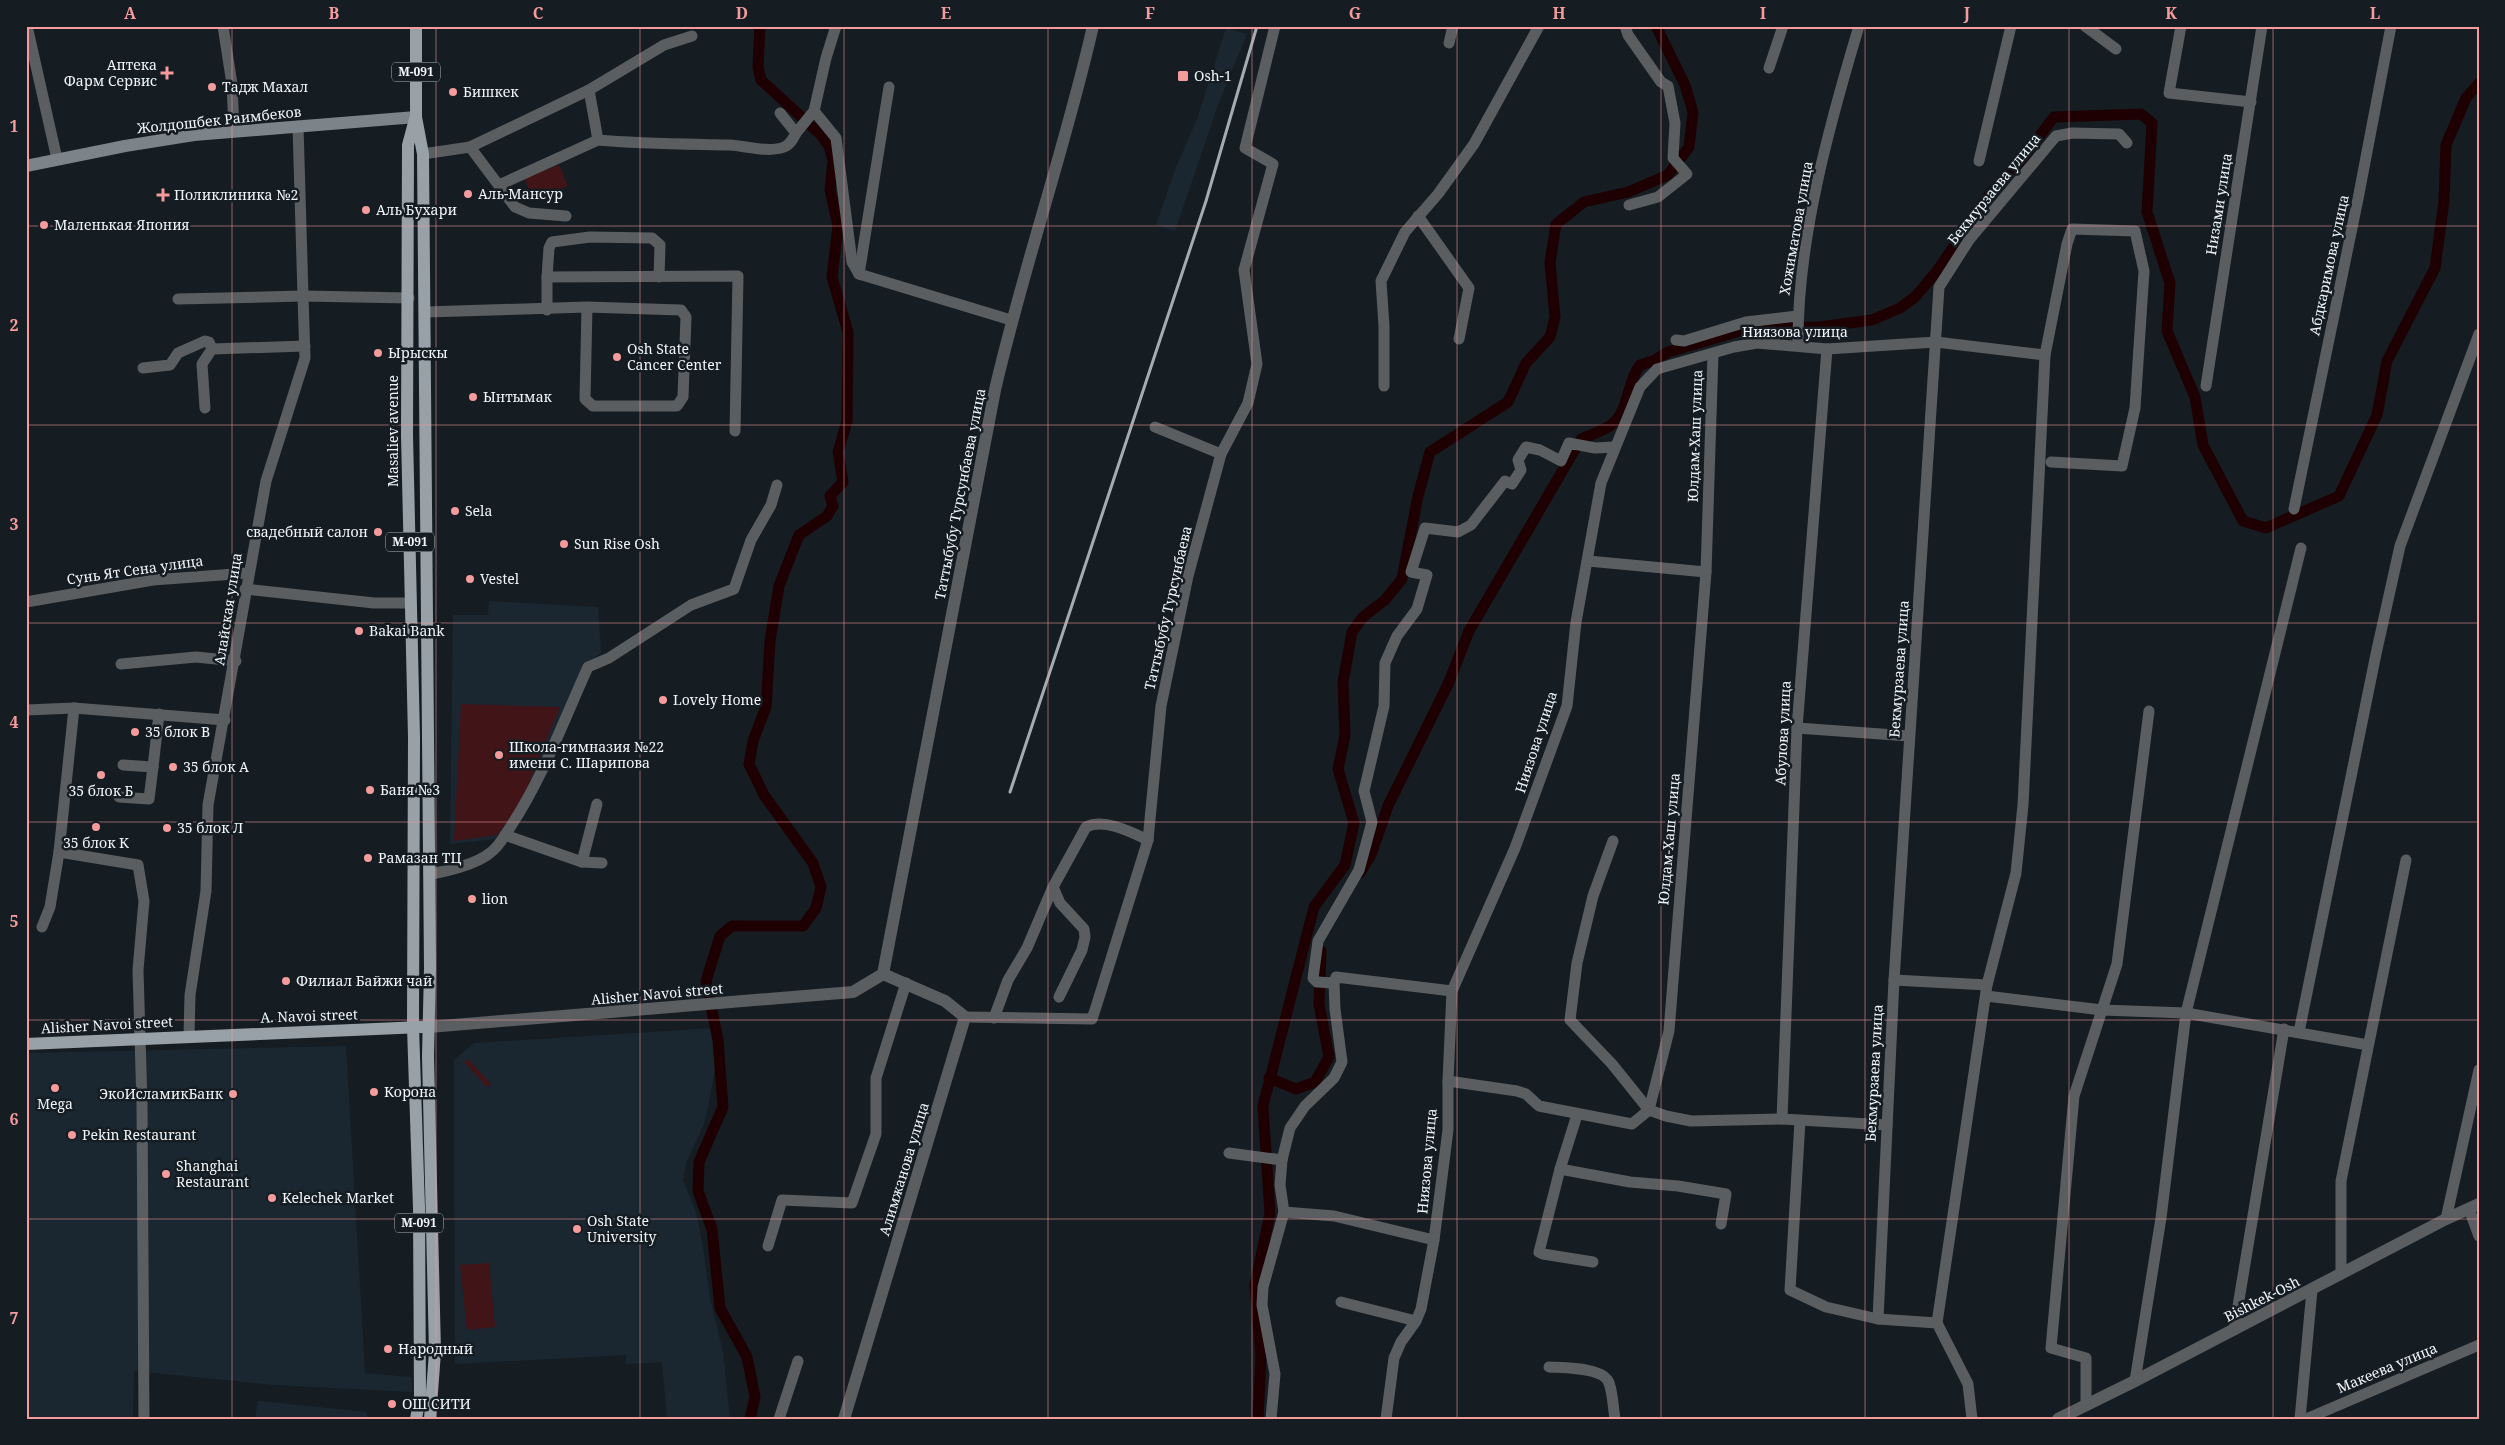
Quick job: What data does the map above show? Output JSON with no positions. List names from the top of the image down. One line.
{"streets":{"main road":["М-091","Жолдошбек Раимбеков","Masaliev avenue","Alisher Navoi street","A. Navoi street"],"street":["Бекмурзаева улица","Низами улица","Хожиматова улица","Абдкаримова улица","Ниязова улица","Юлдам-Хаш улица","Таттыбубу Турсунбаева улица","Сунь Ят Сена улица","Таттыбубу Турсунбаева","Алайская улица","Абулова улица","Алимжанова улица","Bishkek-Osh","Макеева улица"]},"crossings":[["М-091","Жолдошбек Раимбеков"],["М-091","Masaliev avenue"],["М-091","Alisher Navoi street"],["М-091","A. Navoi street"],["Жолдошбек Раимбеков","Masaliev avenue"],["Жолдошбек Раимбеков","Алайская улица"],["Бекмурзаева улица","Ниязова улица"],["Ниязова улица","Юлдам-Хаш улица"],["Ниязова улица","Абулова улица"],["Masaliev avenue","A. Navoi street"],["Таттыбубу Турсунбаева улица","Alisher Navoi street"],["Сунь Ят Сена улица","Алайская улица"],["Таттыбубу Турсунбаева","Алимжанова улица"],["Алайская улица","Alisher Navoi street"],["Алайская улица","A. Navoi street"],["Alisher Navoi street","A. Navoi street"]],"places":{"health":["Аптека Фарм Сервис","Поликлиника №2"],"transit":["Osh-1"],"other":["Тадж Махал","Бишкек","Аль-Мансур","Аль Бухари","Маленькая Япония","Ырыскы","Osh State Cancer Center","Ынтымак","Sela","свадебный салон","Sun Rise Osh","Vestel","Bakai Bank","Lovely Home","35 блок В","Школа-гимназия №22 имени С. Шарипова","35 блок А","35 блок Б","Баня №3","35 блок К","35 блок Л","Рамазан ТЦ","lion","Филиал Байжи чай","Mega","Корона","ЭкоИсламикБанк","Pekin Restaurant","Shanghai Restaurant","Kelechek Market","Osh State University","Народный","ОШ СИТИ"]},"grid":{"columns":["A","B","C","D","E","F","G","H","I","J","K","L"],"rows":["1","2","3","4","5","6","7"]}}
